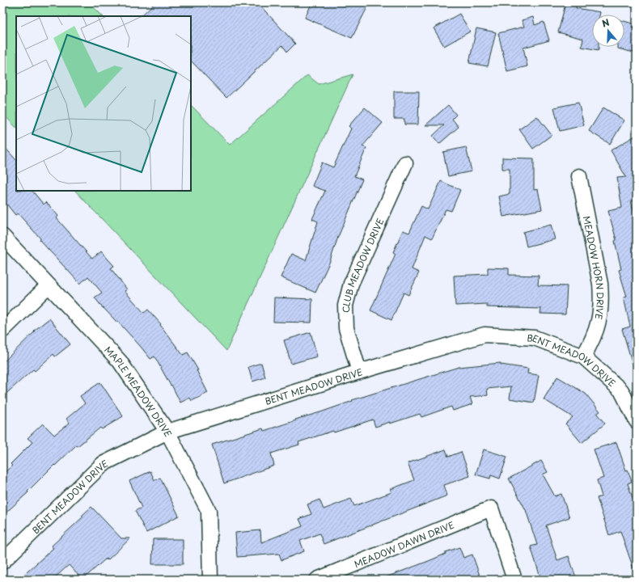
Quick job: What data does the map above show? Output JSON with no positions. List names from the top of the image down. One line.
{"streets":{"street":["CLUB MEADOW DRIVE","MEADOW HORN DRIVE","BENT MEADOW DRIVE","MAPLE MEADOW DRIVE","MEADOW DAWN DRIVE"]},"crossings":[["CLUB MEADOW DRIVE","BENT MEADOW DRIVE"],["MEADOW HORN DRIVE","BENT MEADOW DRIVE"],["BENT MEADOW DRIVE","MAPLE MEADOW DRIVE"]],"north":"top"}
